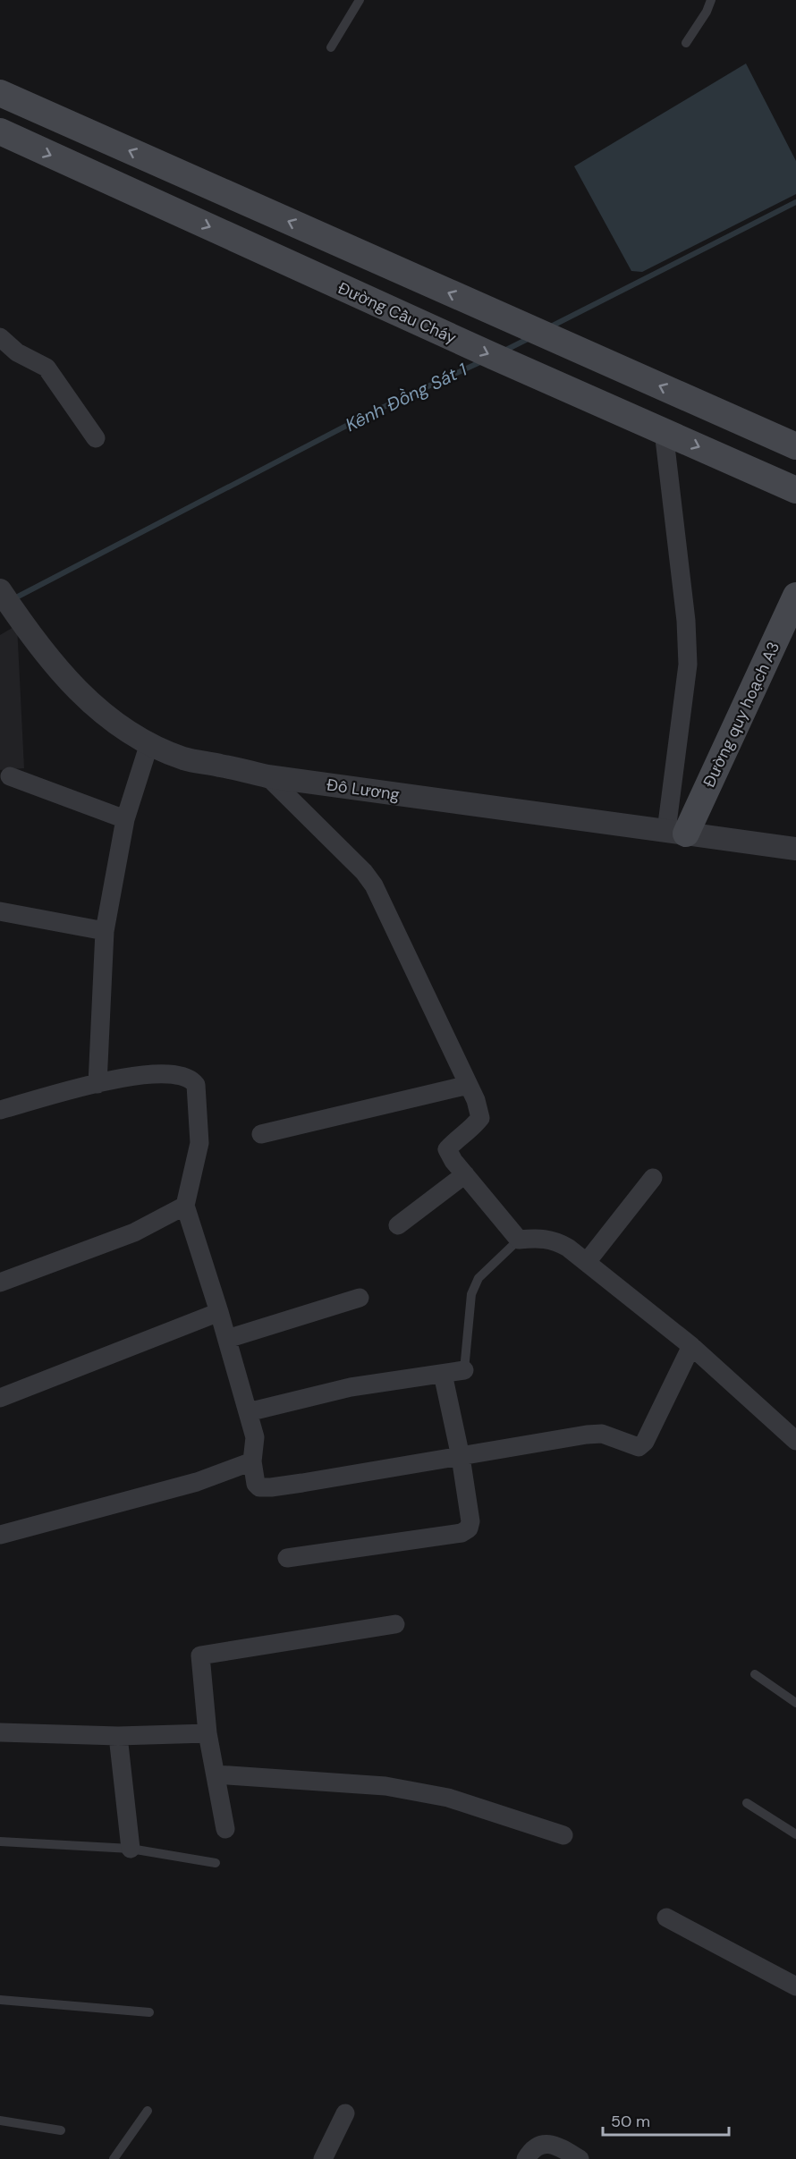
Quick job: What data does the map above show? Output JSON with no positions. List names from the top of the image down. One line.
{"streets":{"main road":["Đường Cầu Cháy","Đường quy hoạch A3"],"street":["Đô Lương"]},"crossings":[["Đường quy hoạch A3","Đô Lương"]],"water":["Kênh Đồng Sát 1"],"scale_bar":"50 m"}
